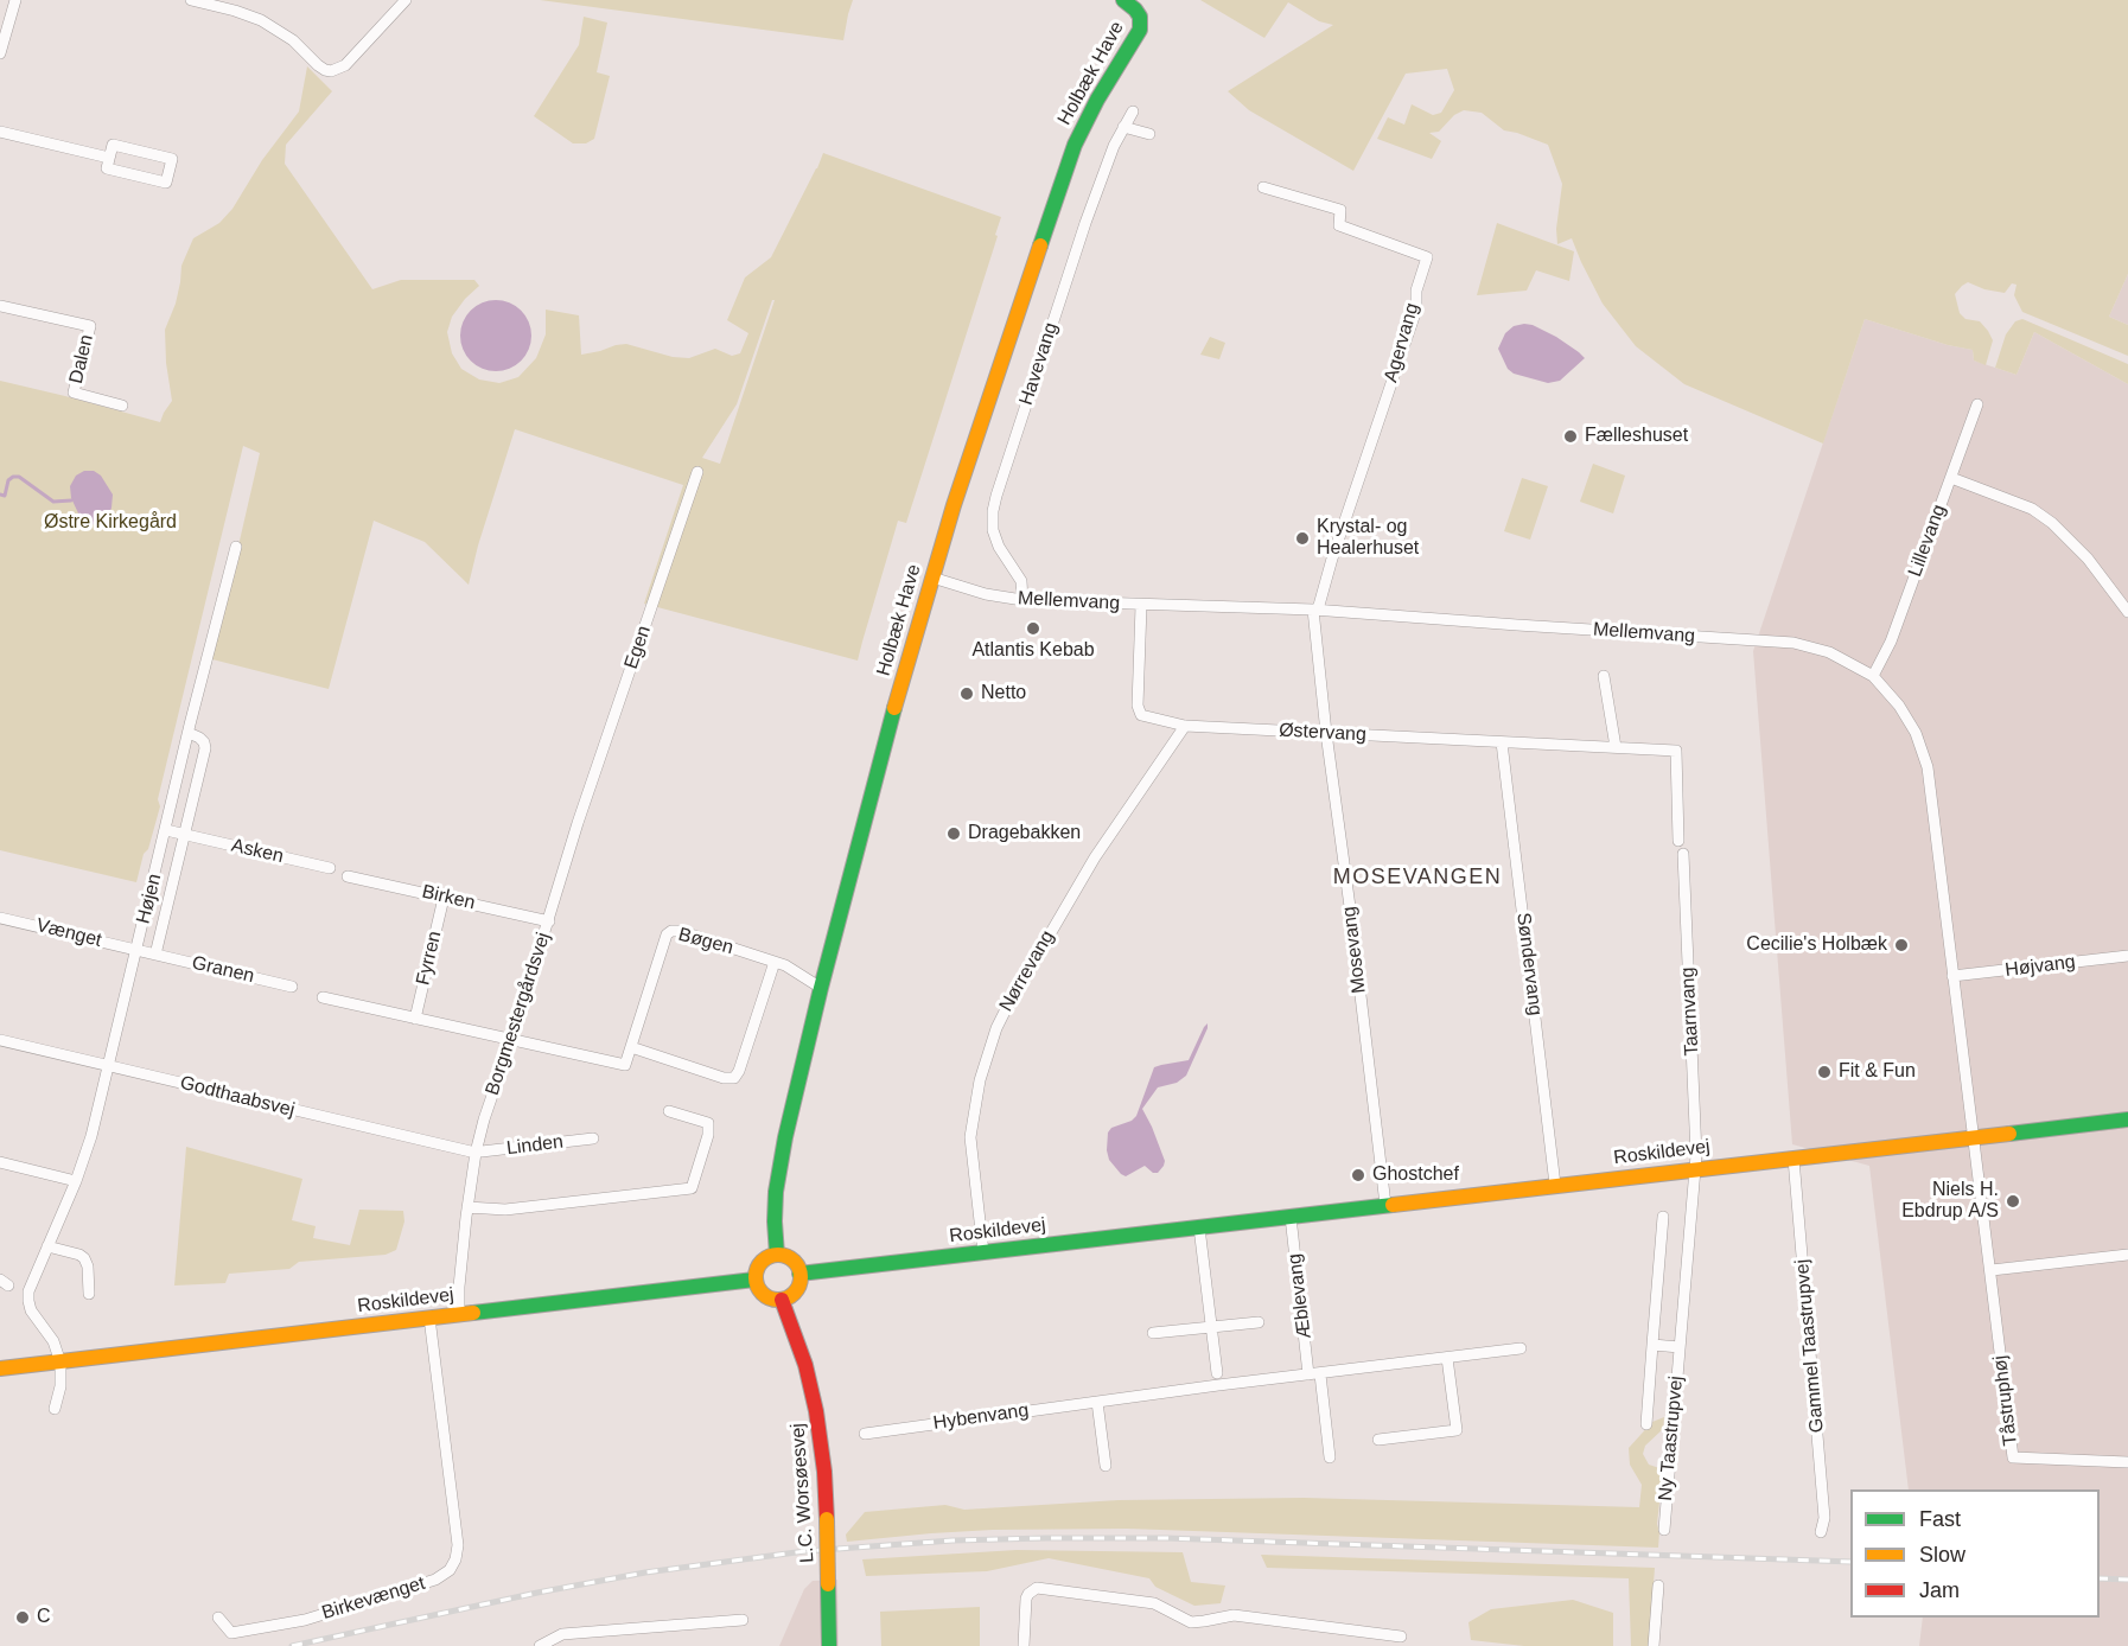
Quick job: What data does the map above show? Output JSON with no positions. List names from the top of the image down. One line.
{"streets":{"street":["Holbæk Have","Agervang","Dalen","Havevang","Lillevang","Mellemvang","Egen","Østervang","Asken","Birken","Højen","Vænget","Bøgen","Mosevang","Fyrren","Søndervang","Højvang","Granen","Nørrevang","Taarnvang","Borgmestergårdsvej","Godthaabsvej","Linden","Roskildevej","Æblevang","Gammel Taastrupvej","Tåstruphøj","Hybenvang","Ny Taastrupvej","L.C. Worsøesvej","Birkevænget"]},"crossings":[["Holbæk Have","Mellemvang"],["Holbæk Have","Bøgen"],["Holbæk Have","Roskildevej"],["Holbæk Have","L.C. Worsøesvej"],["Agervang","Mellemvang"],["Agervang","Mosevang"],["Havevang","Mellemvang"],["Lillevang","Mellemvang"],["Mellemvang","Østervang"],["Mellemvang","Mosevang"],["Mellemvang","Højvang"],["Mellemvang","Roskildevej"],["Mellemvang","Tåstruphøj"],["Egen","Borgmestergårdsvej"],["Østervang","Mosevang"],["Østervang","Søndervang"],["Østervang","Nørrevang"],["Asken","Højen"],["Birken","Fyrren"],["Birken","Borgmestergårdsvej"],["Højen","Vænget"],["Højen","Granen"],["Højen","Godthaabsvej"],["Højen","Roskildevej"],["Vænget","Granen"],["Mosevang","Roskildevej"],["Søndervang","Roskildevej"],["Nørrevang","Roskildevej"],["Taarnvang","Roskildevej"],["Taarnvang","Ny Taastrupvej"],["Borgmestergårdsvej","Godthaabsvej"],["Borgmestergårdsvej","Linden"],["Borgmestergårdsvej","Roskildevej"],["Godthaabsvej","Linden"],["Roskildevej","Æblevang"],["Roskildevej","Gammel Taastrupvej"],["Roskildevej","Tåstruphøj"],["Roskildevej","Ny Taastrupvej"],["Roskildevej","L.C. Worsøesvej"],["Roskildevej","Birkevænget"],["Æblevang","Hybenvang"]],"districts":["MOSEVANGEN"],"parks":["Østre Kirkegård"],"places":["Fælleshuset","Krystal- og Healerhuset","Atlantis Kebab","Netto","Dragebakken","Cecilie's Holbæk","Fit & Fun","Ghostchef","Niels H. Ebdrup A/S","C"],"legend":["Fast","Slow","Jam"]}
